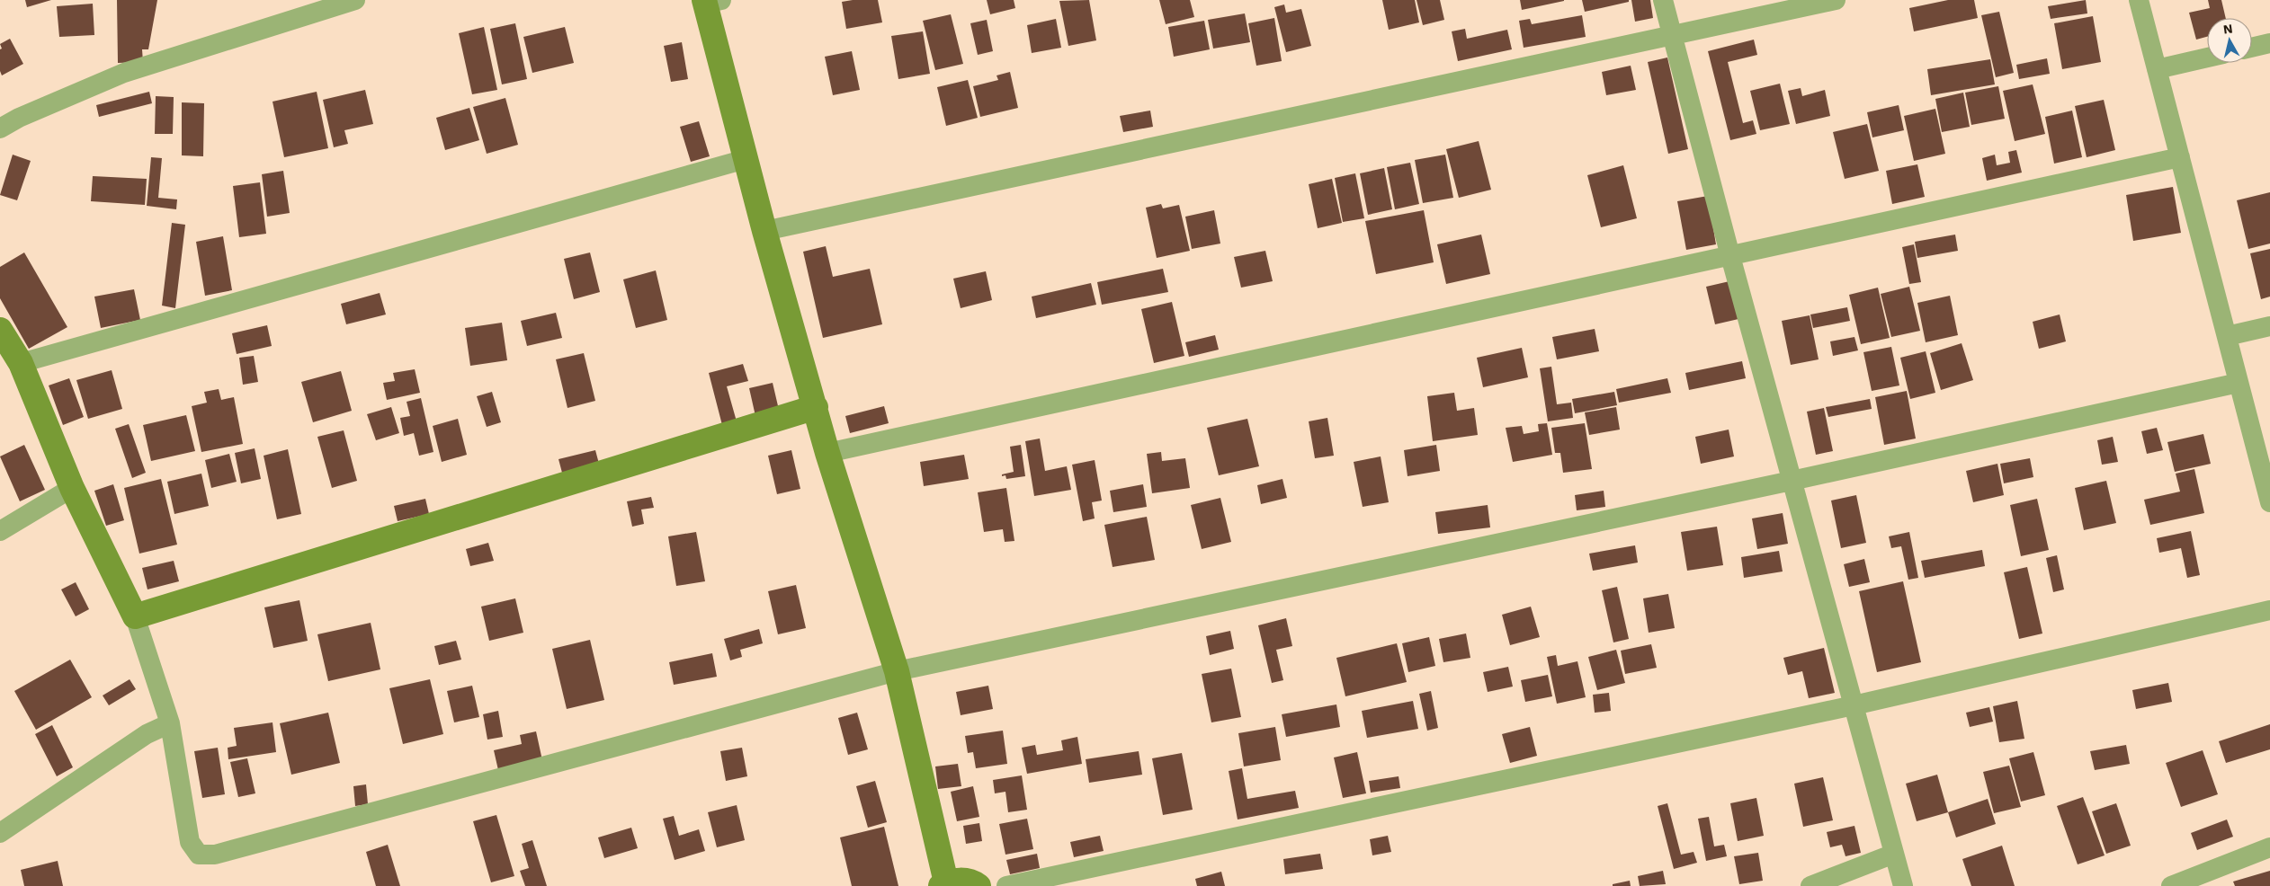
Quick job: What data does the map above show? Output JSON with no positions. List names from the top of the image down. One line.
{"north":"top"}
